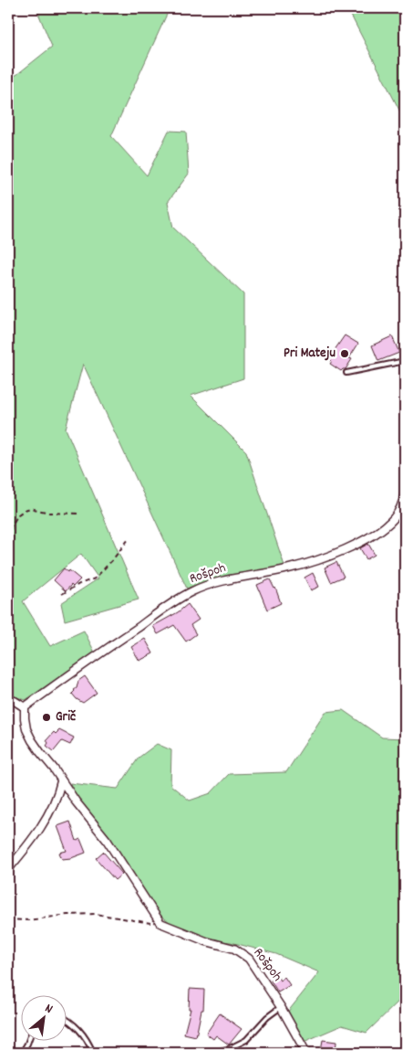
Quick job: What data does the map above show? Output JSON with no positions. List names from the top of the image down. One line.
{"streets":{"street":["Rošpoh"]},"places":["Pri Mateju","Grič"],"north":"top right"}
